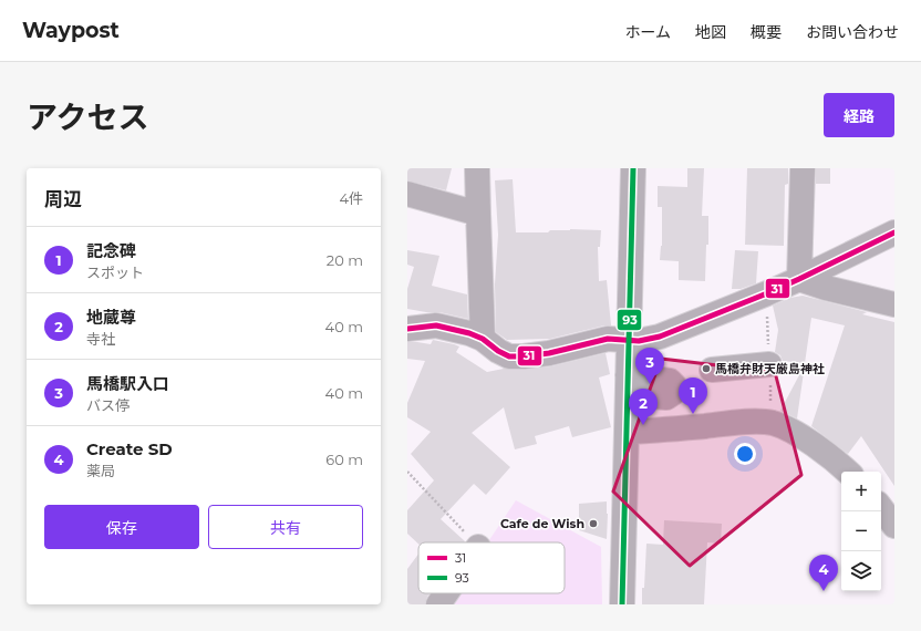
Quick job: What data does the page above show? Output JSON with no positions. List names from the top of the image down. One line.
{"places":["馬橋弁財天厳島神社","Cafe de Wish"],"lines":["transit line 93","transit line 31"],"legend":["31","93"],"page":{"header":"Waypost","nav":["ホーム","地図","概要","お問い合わせ"],"title":"アクセス","buttons":["経路",["保存","共有"]],"heading":["周辺","4件"],"list":[{"mark":"1","name":"記念碑","note":"スポット","value":"20 m"},{"mark":"2","name":"地蔵尊","note":"寺社","value":"40 m"},{"mark":"3","name":"馬橋駅入口","note":"バス停","value":"40 m"},{"mark":"4","name":"Create SD","note":"薬局","value":"60 m"}],"pins":["3","1","2","4"],"map_buttons":["+","−"]}}
